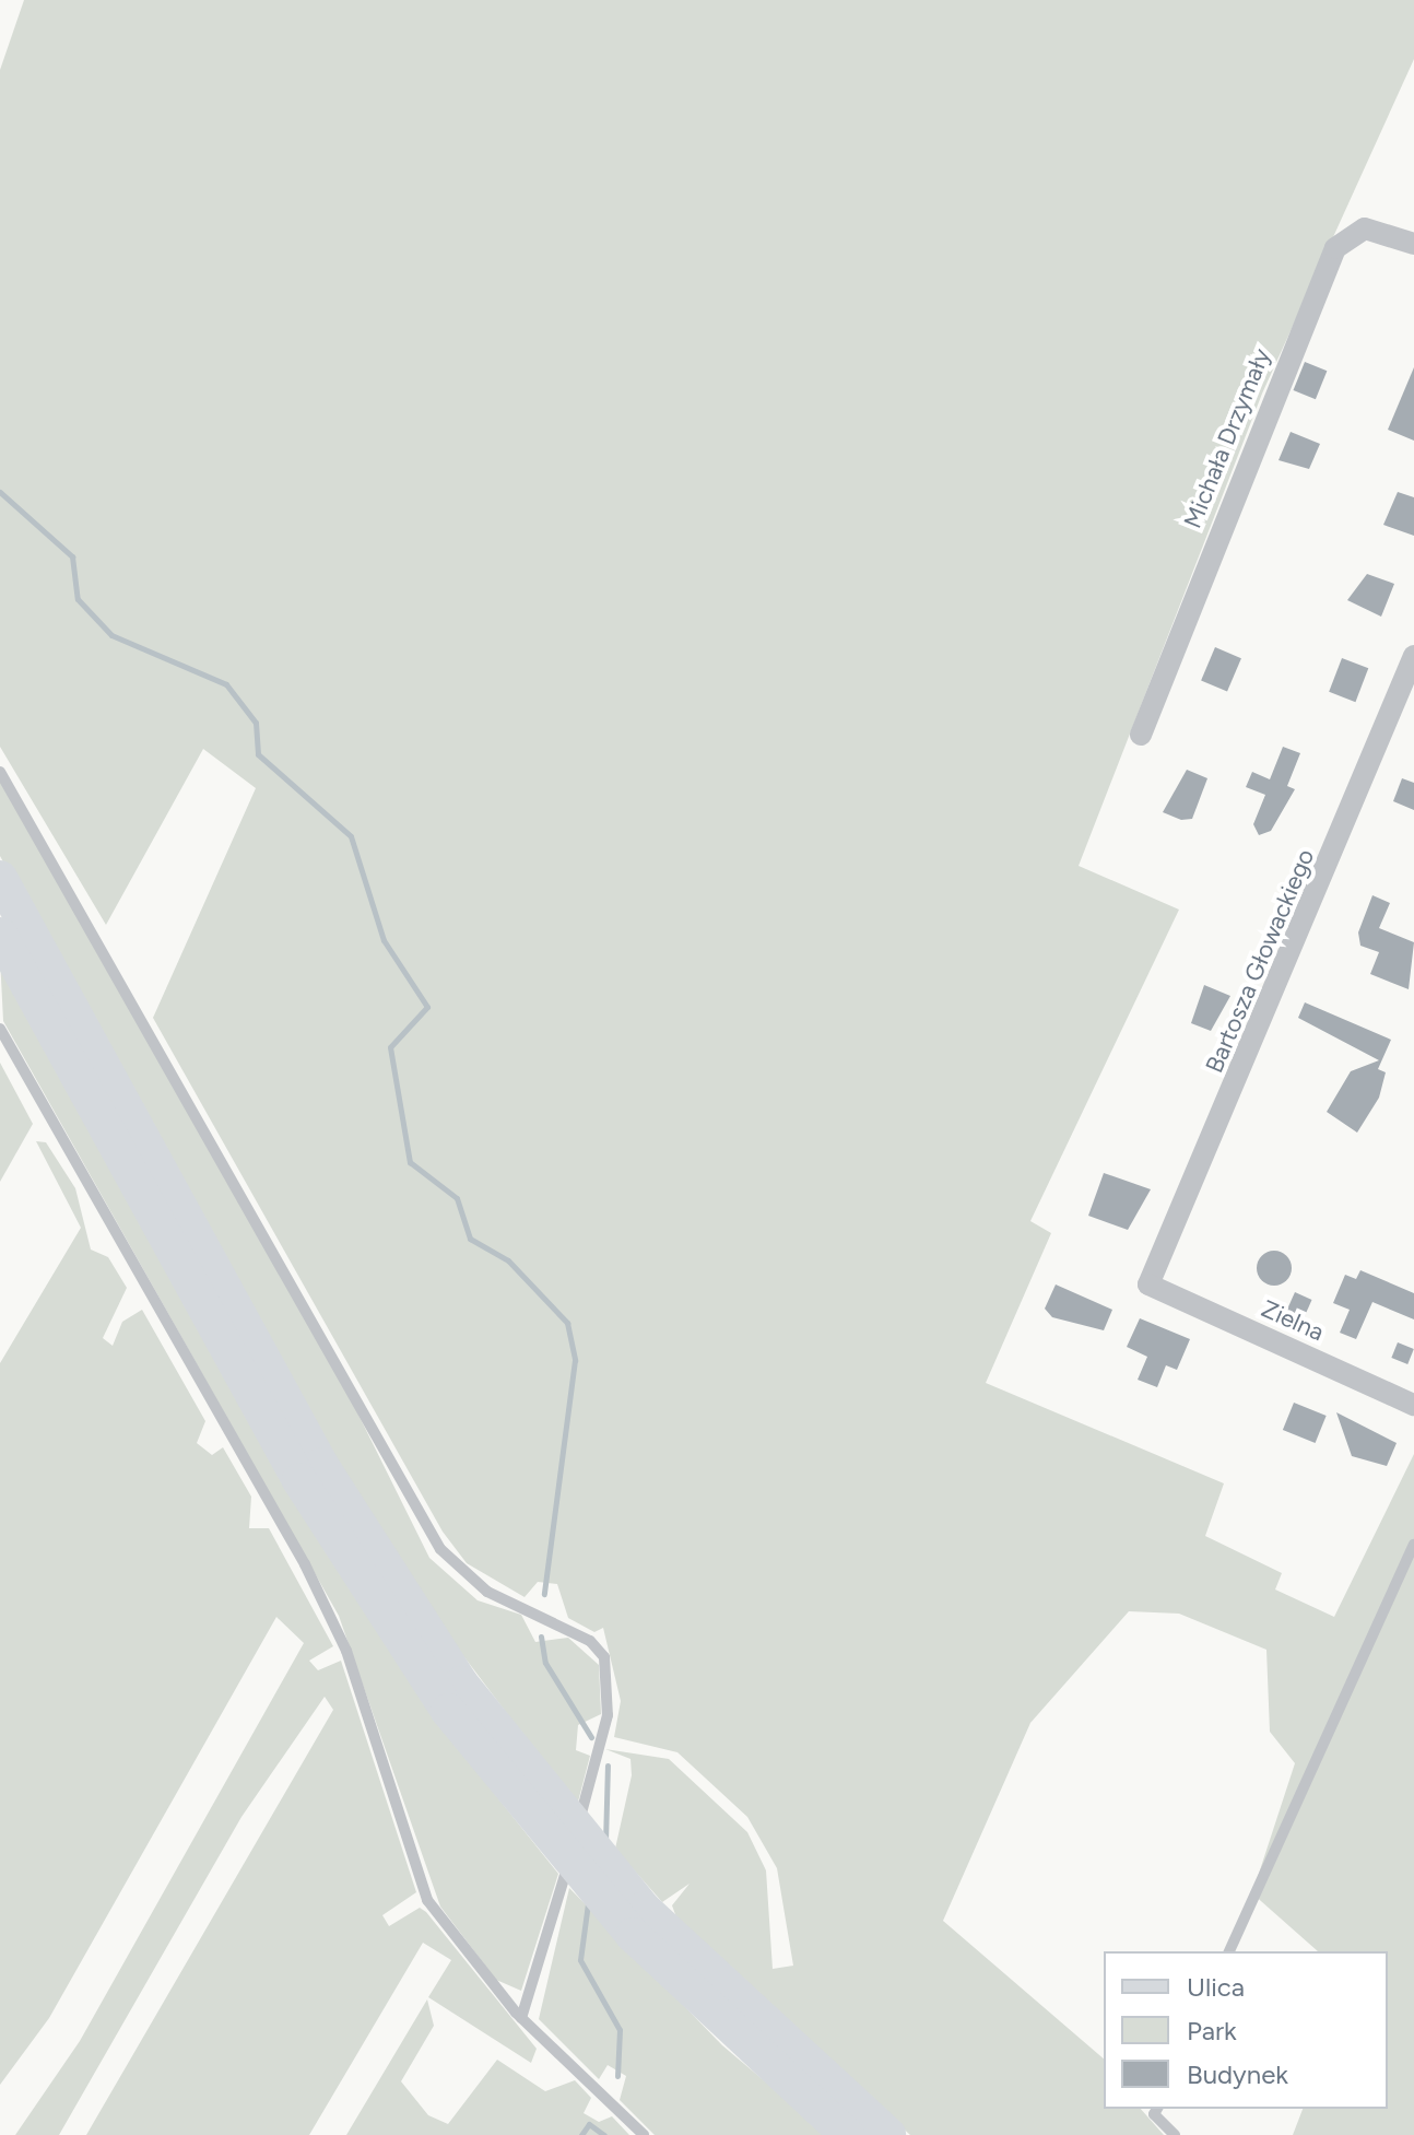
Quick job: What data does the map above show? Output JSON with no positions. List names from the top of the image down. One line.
{"streets":{"street":["Michała Drzymały","Bartosza Głowackiego","Zielna"]},"crossings":[["Bartosza Głowackiego","Zielna"]],"legend":["Ulica","Park","Budynek"]}
